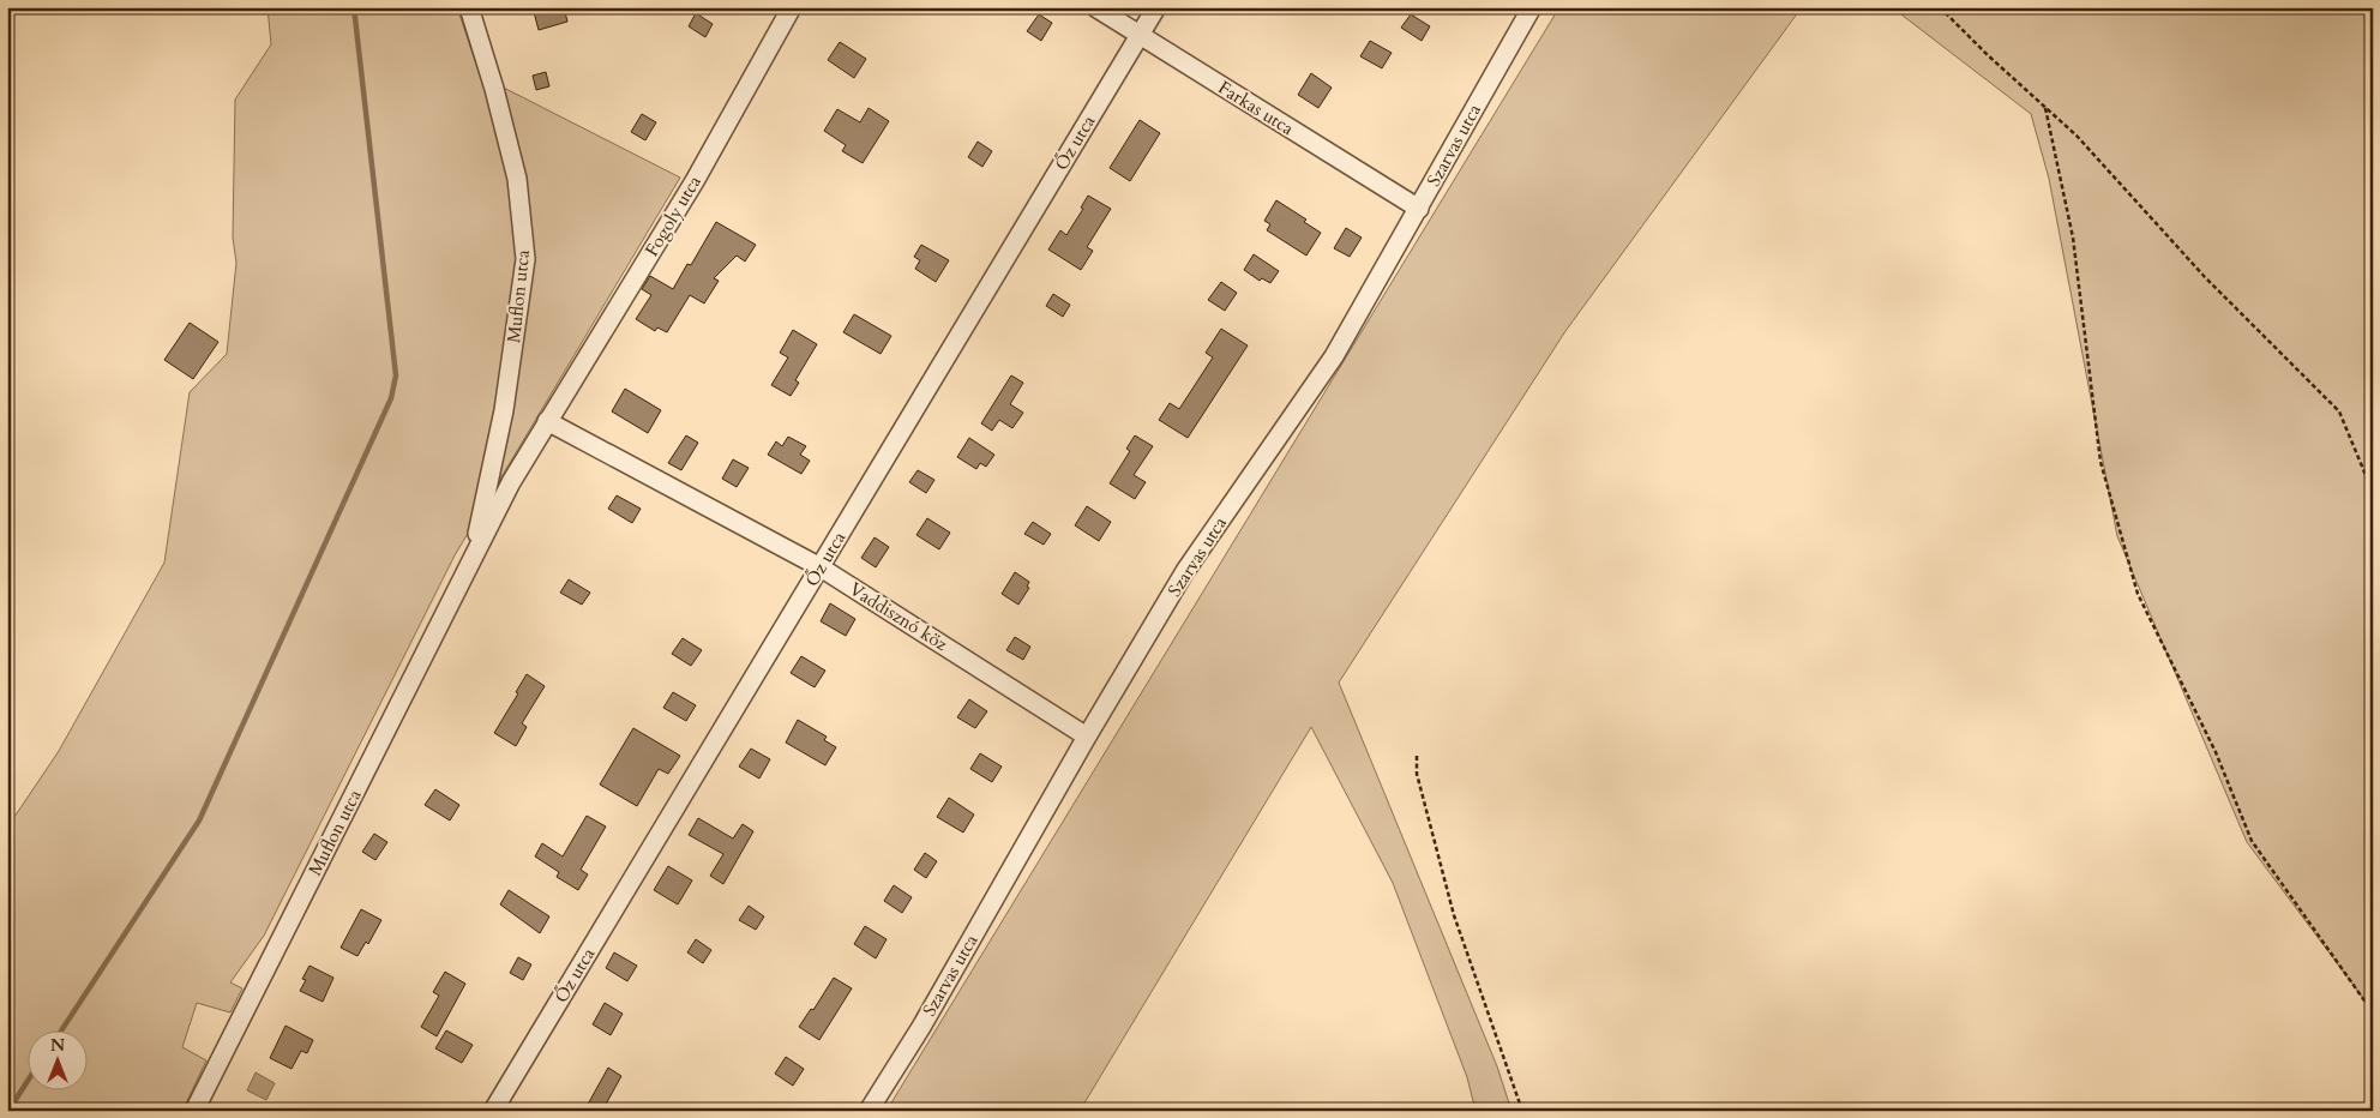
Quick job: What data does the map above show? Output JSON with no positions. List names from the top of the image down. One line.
{"streets":{"street":["Farkas utca","Őz utca","Szarvas utca","Fogoly utca","Muflon utca","Vaddisznó köz"]},"crossings":[["Farkas utca","Őz utca"],["Farkas utca","Szarvas utca"],["Őz utca","Vaddisznó köz"],["Szarvas utca","Vaddisznó köz"],["Fogoly utca","Muflon utca"],["Fogoly utca","Vaddisznó köz"],["Muflon utca","Vaddisznó köz"]],"north":"top"}
